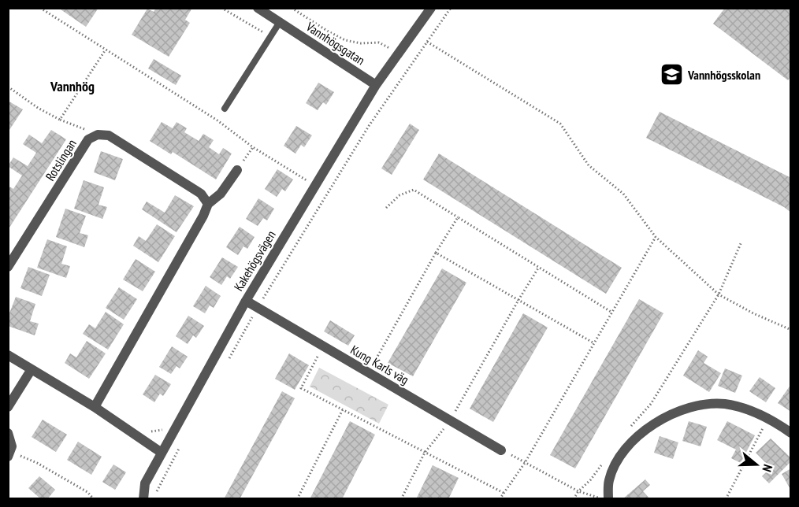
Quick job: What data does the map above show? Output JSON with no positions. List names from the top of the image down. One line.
{"streets":{"street":["Vannhögsgatan","Rotslingan","Kakehögsvägen","Kung Karls väg"]},"crossings":[["Vannhögsgatan","Kakehögsvägen"],["Kakehögsvägen","Kung Karls väg"]],"districts":["Vannhög"],"places":{"school or university":["Vannhögsskolan"]},"north":"right"}
